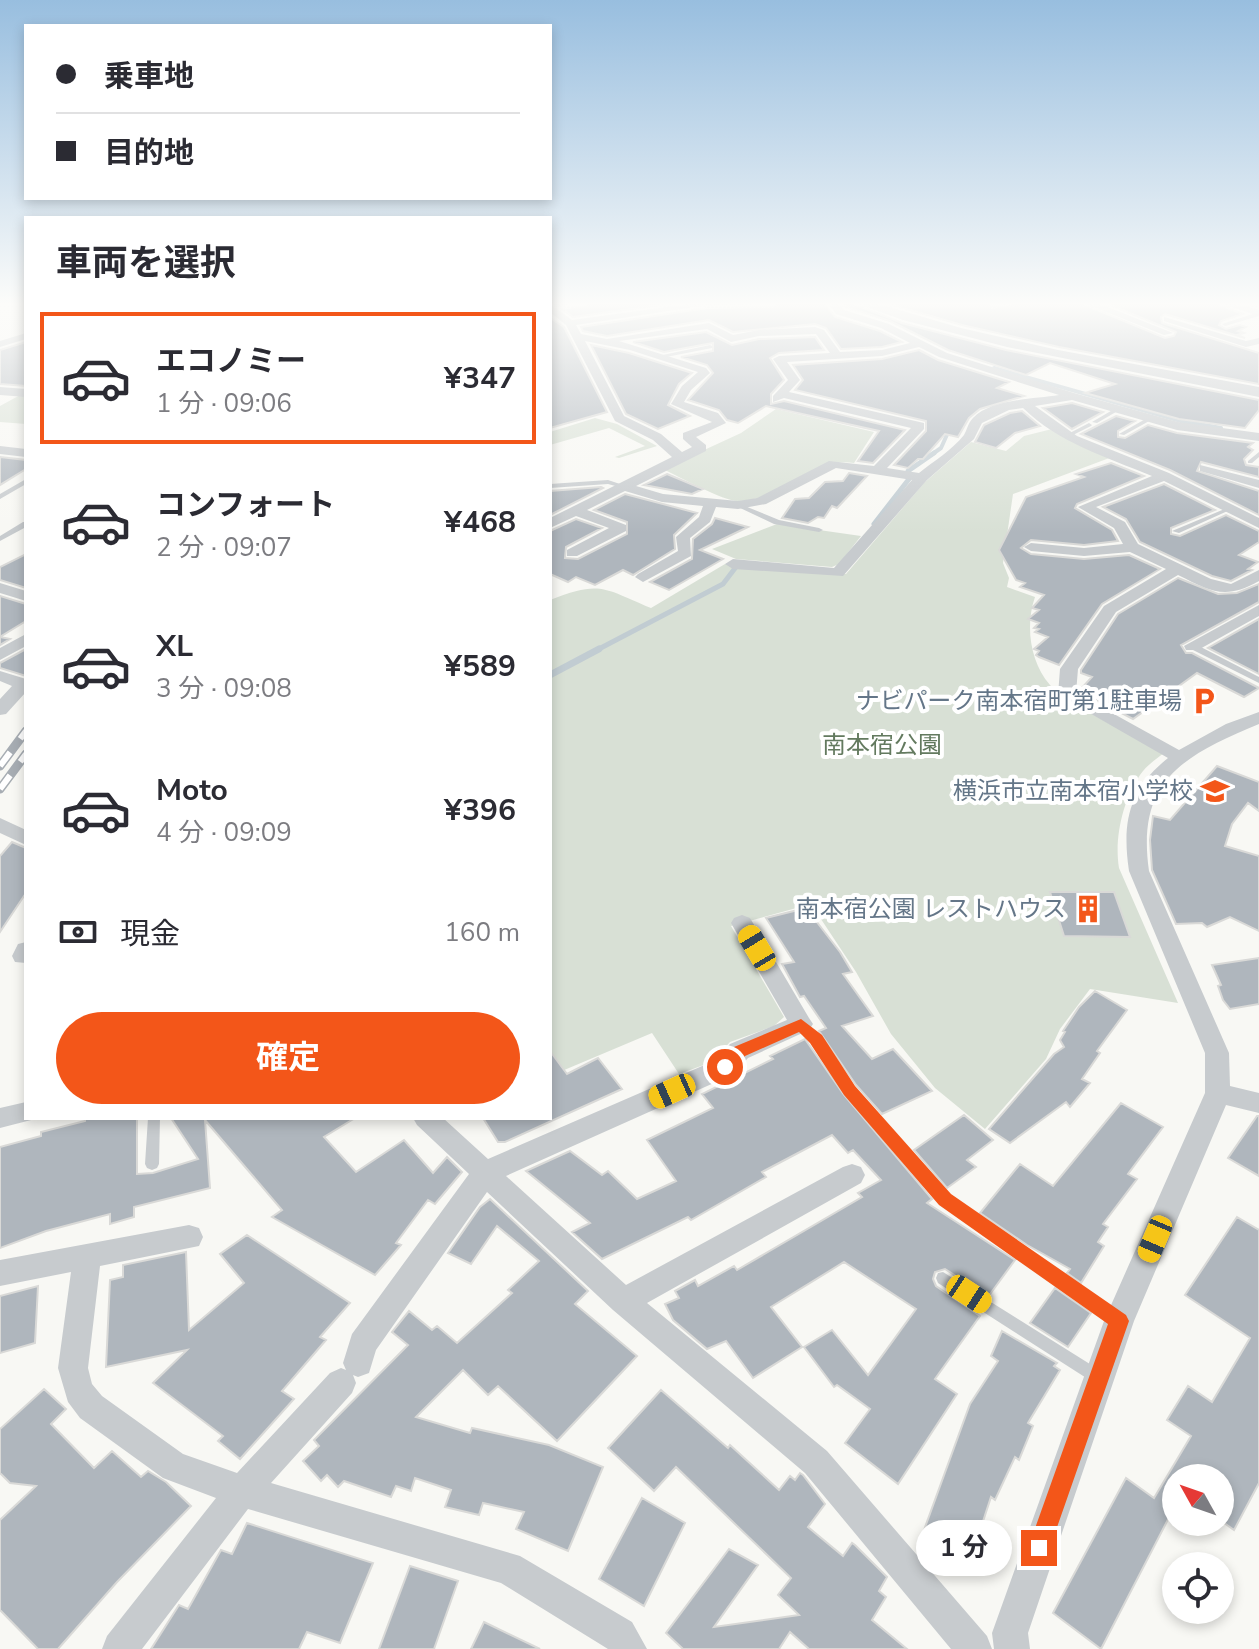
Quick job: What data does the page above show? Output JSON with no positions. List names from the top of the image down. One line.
{"parks":["南本宿公園"],"places":{"parking":["ナビパーク南本宿町第1駐車場"],"school or university":["横浜市立南本宿小学校"],"building":["南本宿公園 レストハウス"]},"north":"top left","page":{"banner":["乗車地","目的地"],"heading":"車両を選択","list":[{"name":"エコノミー","note":"1 分 · 09:06","value":"¥347"},{"name":"コンフォート","note":"2 分 · 09:07","value":"¥468"},{"name":"XL","note":"3 分 · 09:08","value":"¥589"},{"name":"Moto","note":"4 分 · 09:09","value":"¥396"}],"pay":["現金","160 m"],"buttons":"確定","bubble":"1 分"}}
